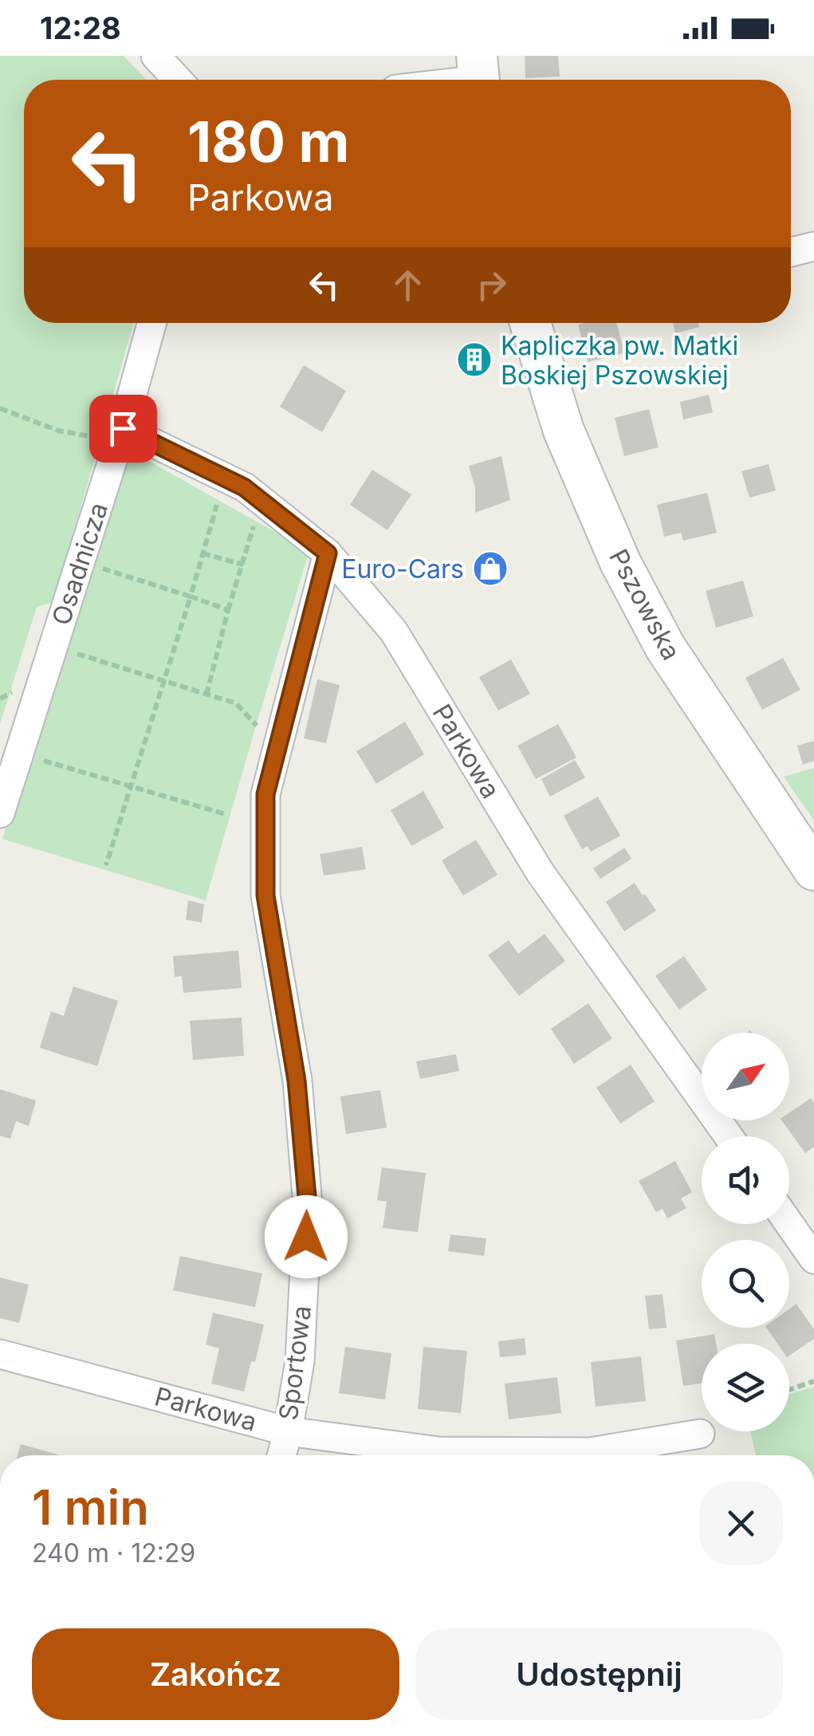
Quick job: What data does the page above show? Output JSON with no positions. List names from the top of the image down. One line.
{"streets":{"main road":["Pszowska"],"street":["Osadnicza","Parkowa","Sportowa"]},"crossings":[["Osadnicza","Parkowa"],["Parkowa","Sportowa"]],"places":{"building":["Kapliczka pw. Matki Boskiej Pszowskiej"],"shop":["Euro-Cars"]},"north":"top right","page":{"status":"12:28","turn":["180 m","Parkowa"],"heading":["1 min","240 m · 12:29"],"buttons":["Zakończ","Udostępnij"]}}
